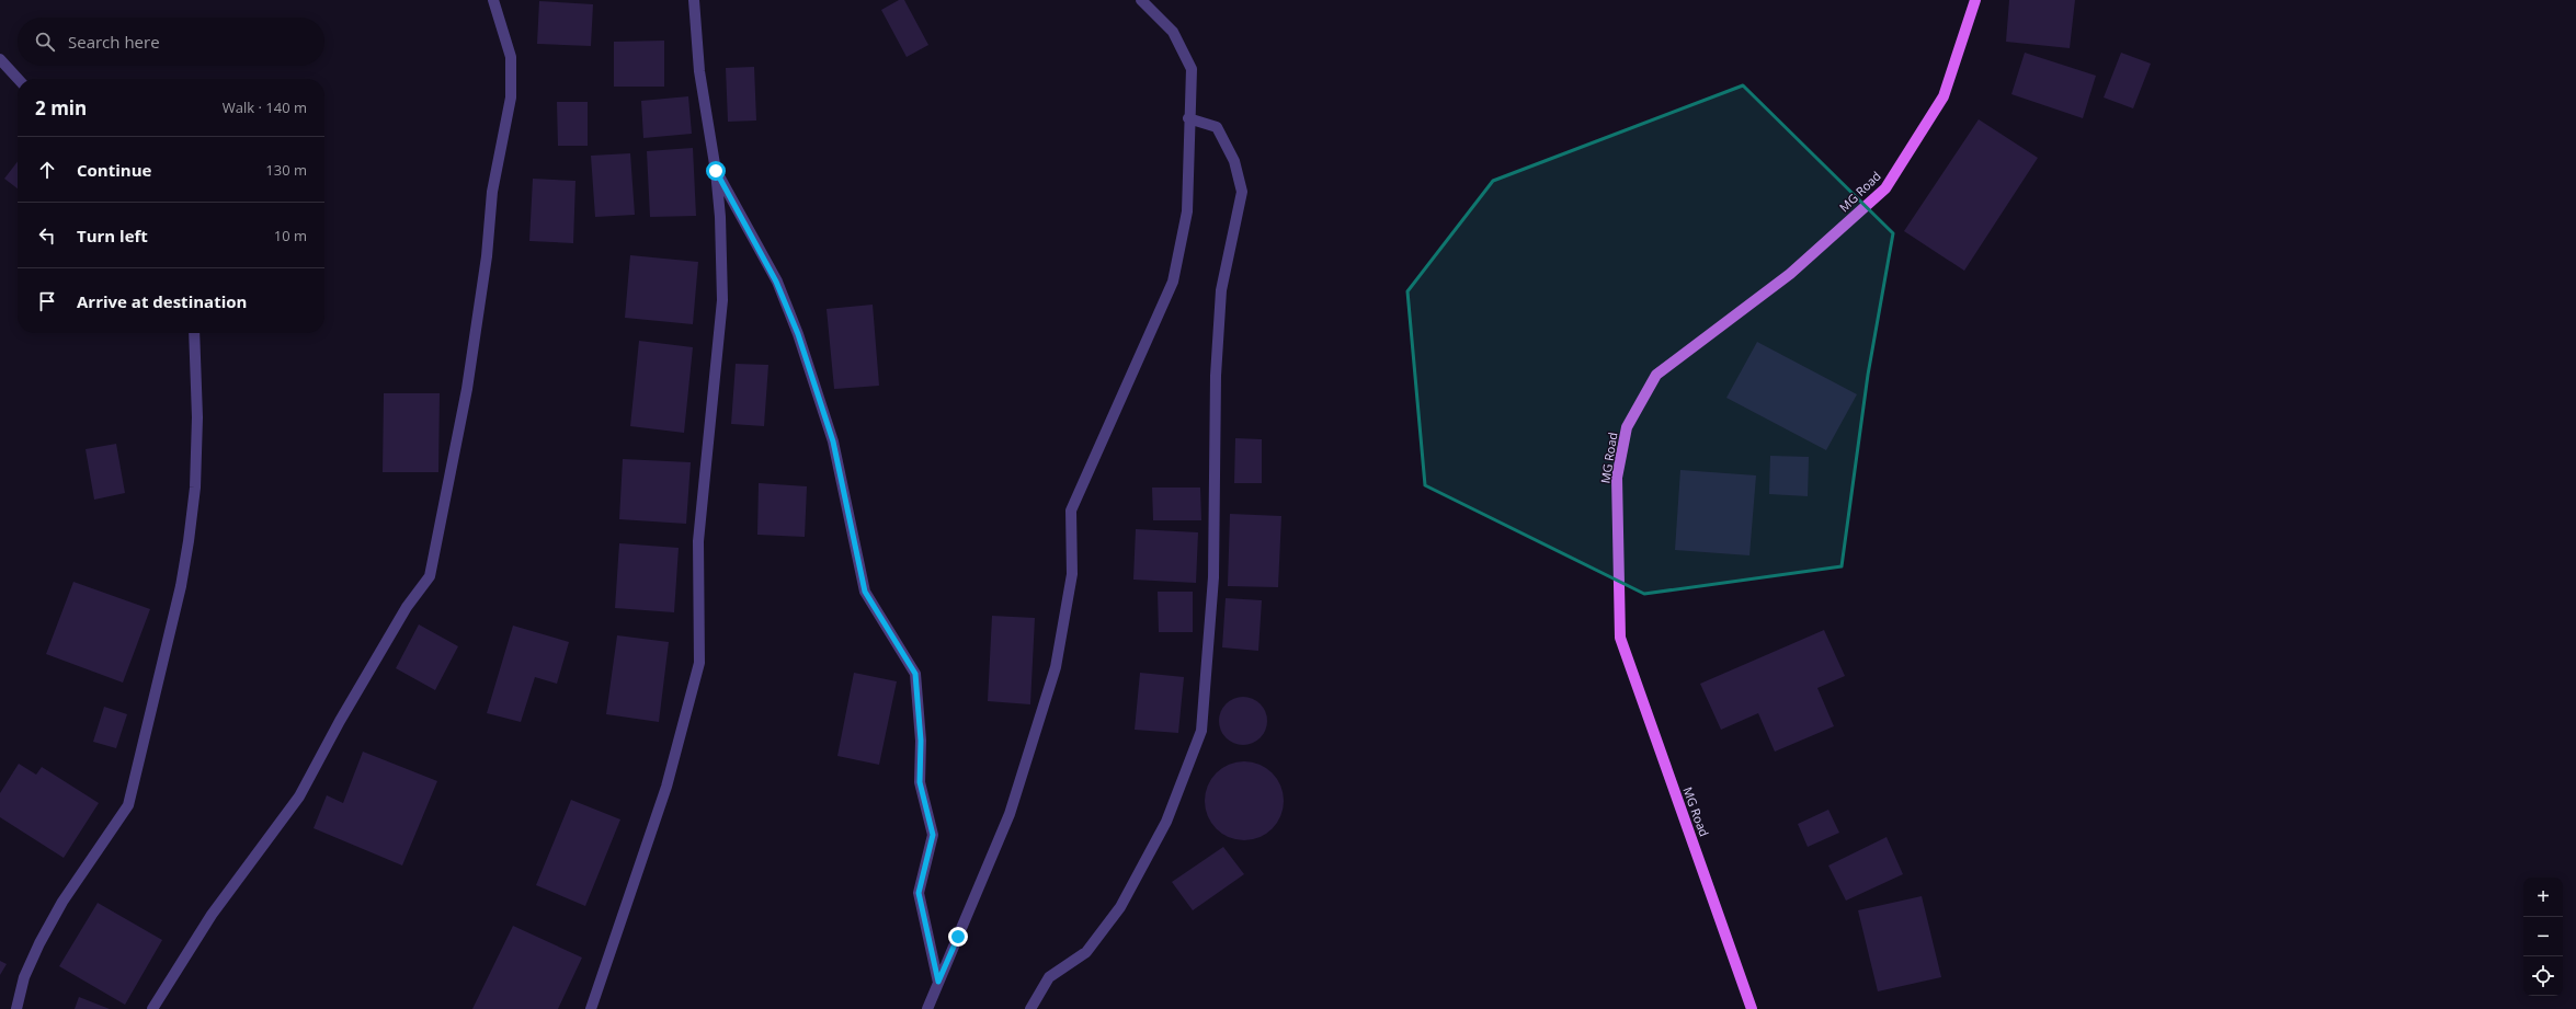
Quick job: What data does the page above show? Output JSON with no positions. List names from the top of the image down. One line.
{"streets":{"main road":["MG Road"]},"page":{"search":"Search here","heading":["2 min","Walk · 140 m"],"list":[["Continue","130 m"],["Turn left","10 m"],"Arrive at destination"],"map_buttons":["+","−"]}}
